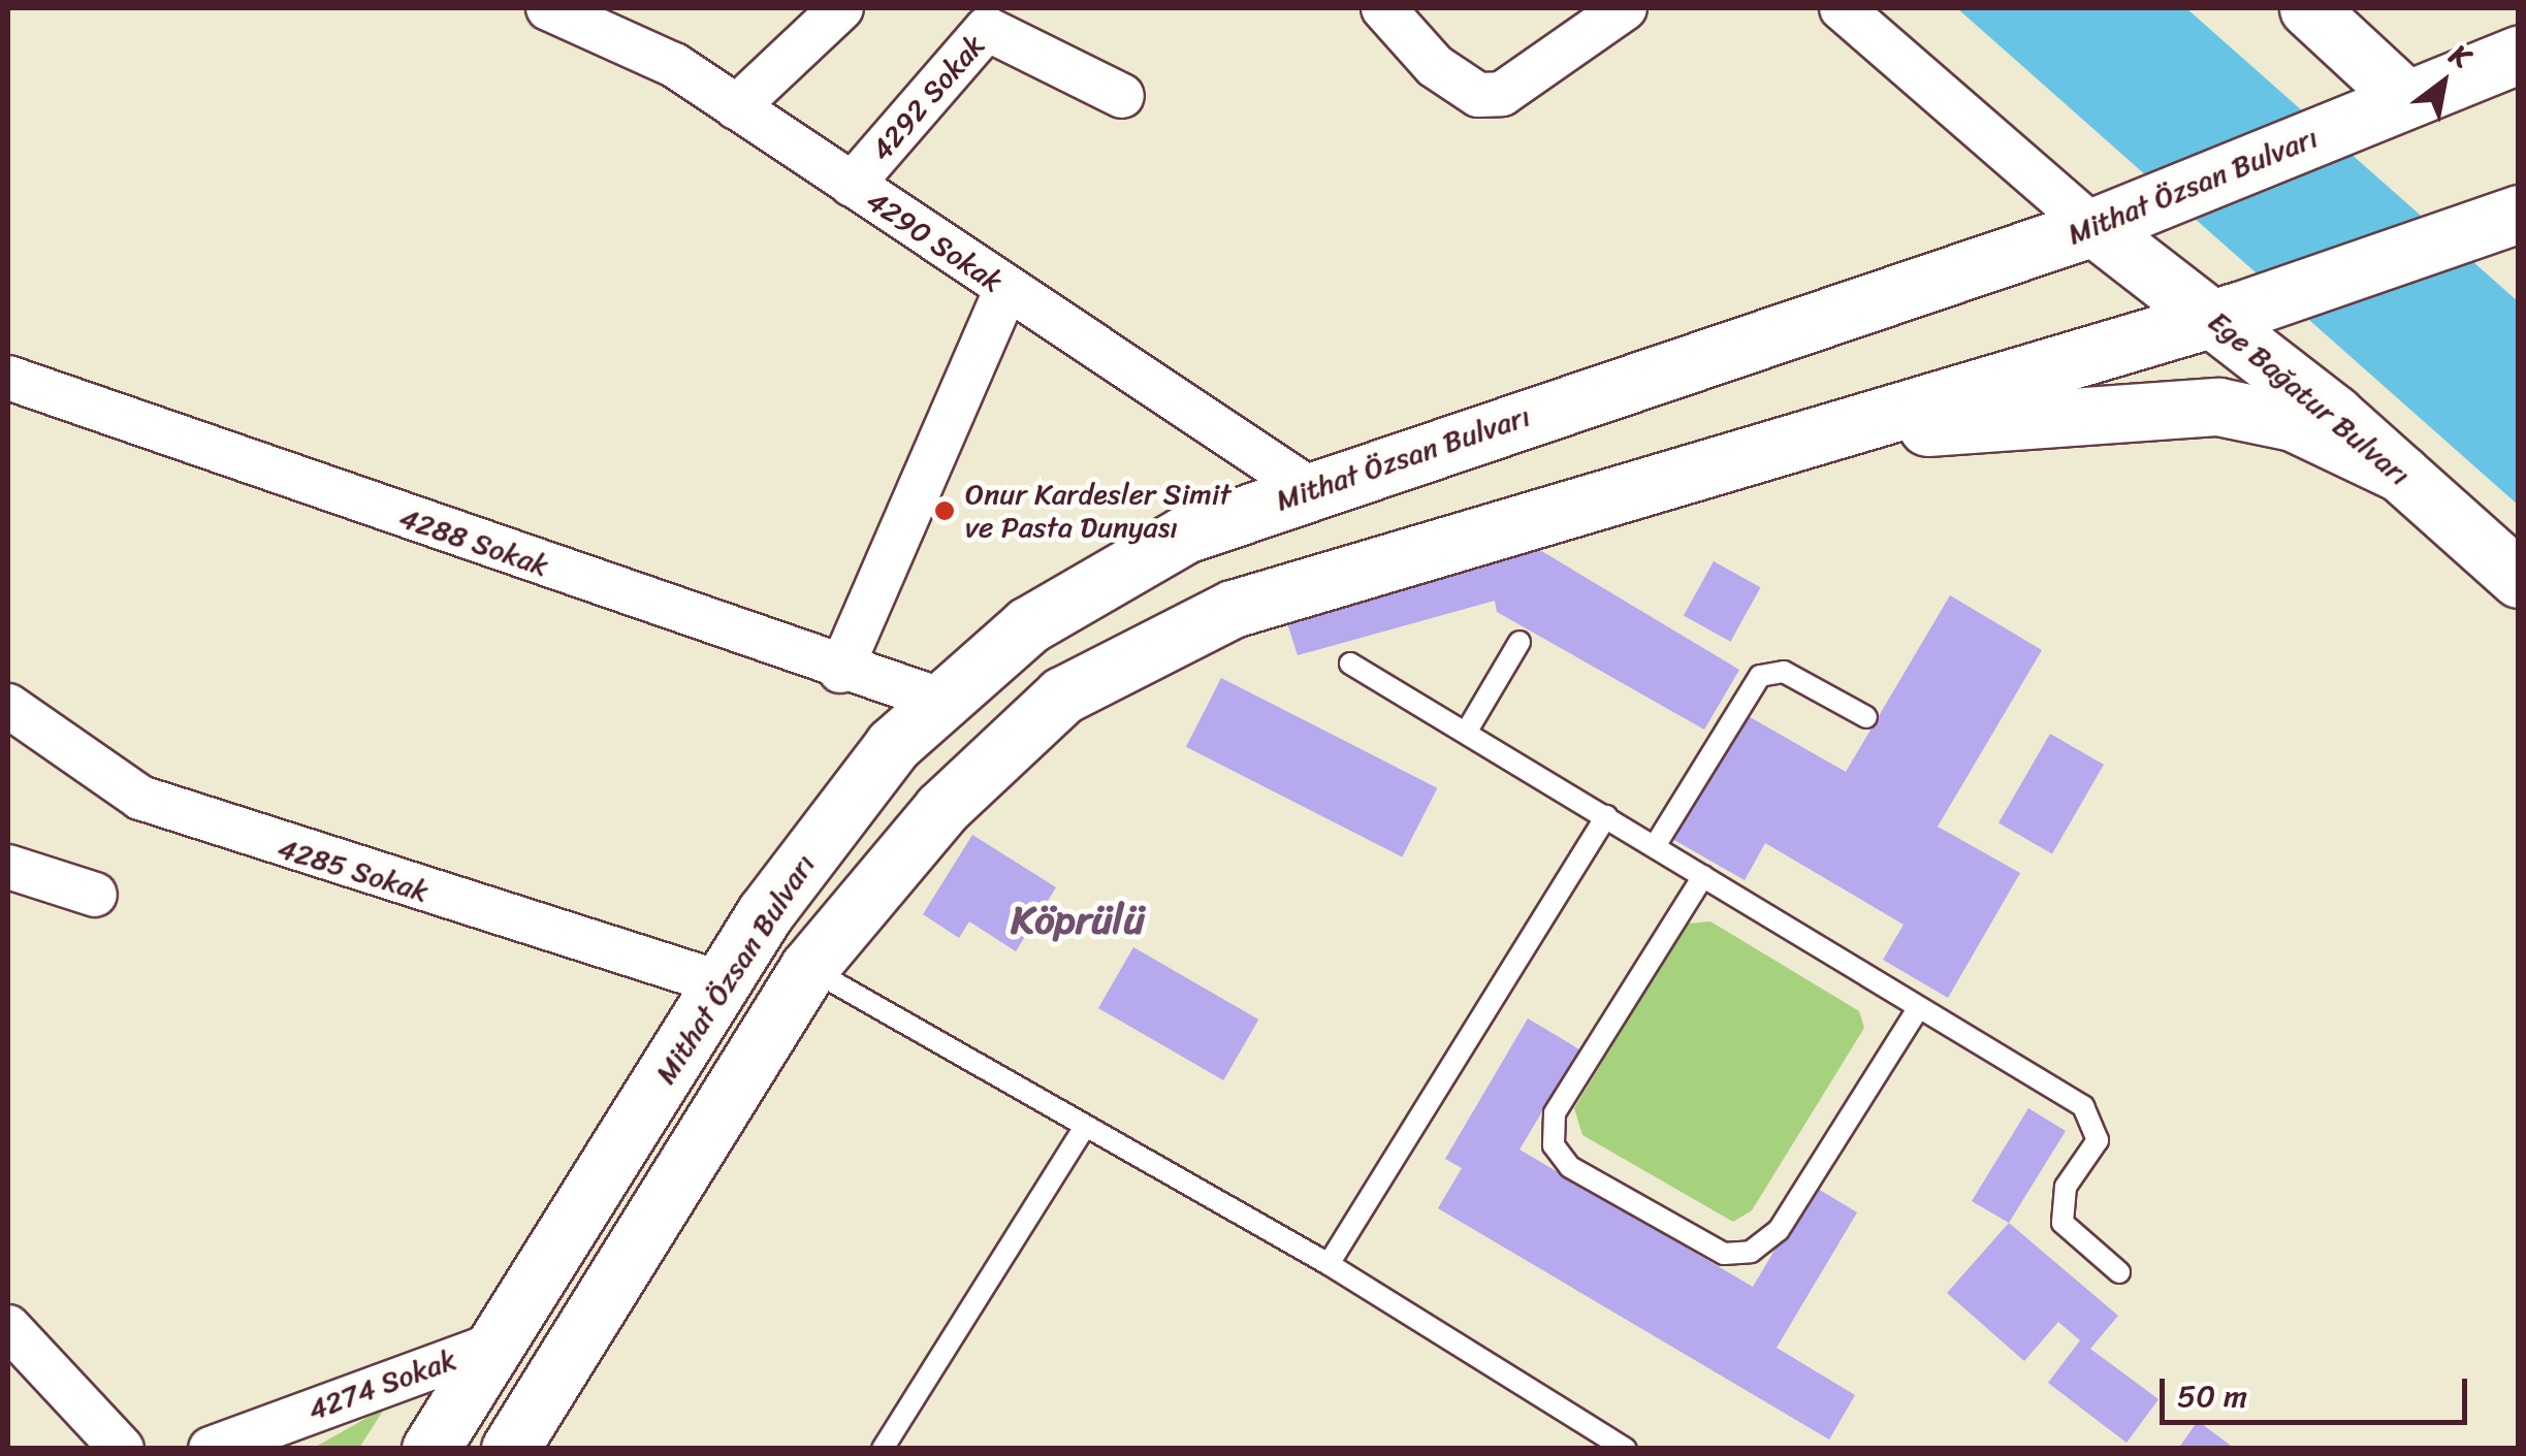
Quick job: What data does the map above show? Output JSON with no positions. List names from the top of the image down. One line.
{"streets":{"main road":["Mithat Özsan Bulvarı","Ege Bağatur Bulvarı"],"street":["4292 Sokak","4290 Sokak","4288 Sokak","4285 Sokak","4274 Sokak"]},"crossings":[["4292 Sokak","4290 Sokak"],["Mithat Özsan Bulvarı","4290 Sokak"],["Mithat Özsan Bulvarı","4288 Sokak"],["Mithat Özsan Bulvarı","4285 Sokak"],["Mithat Özsan Bulvarı","4274 Sokak"]],"districts":["Köprülü"],"places":["Onur Kardesler Simit ve Pasta Dunyası"],"scale_bar":"50 m","north":"top right"}
